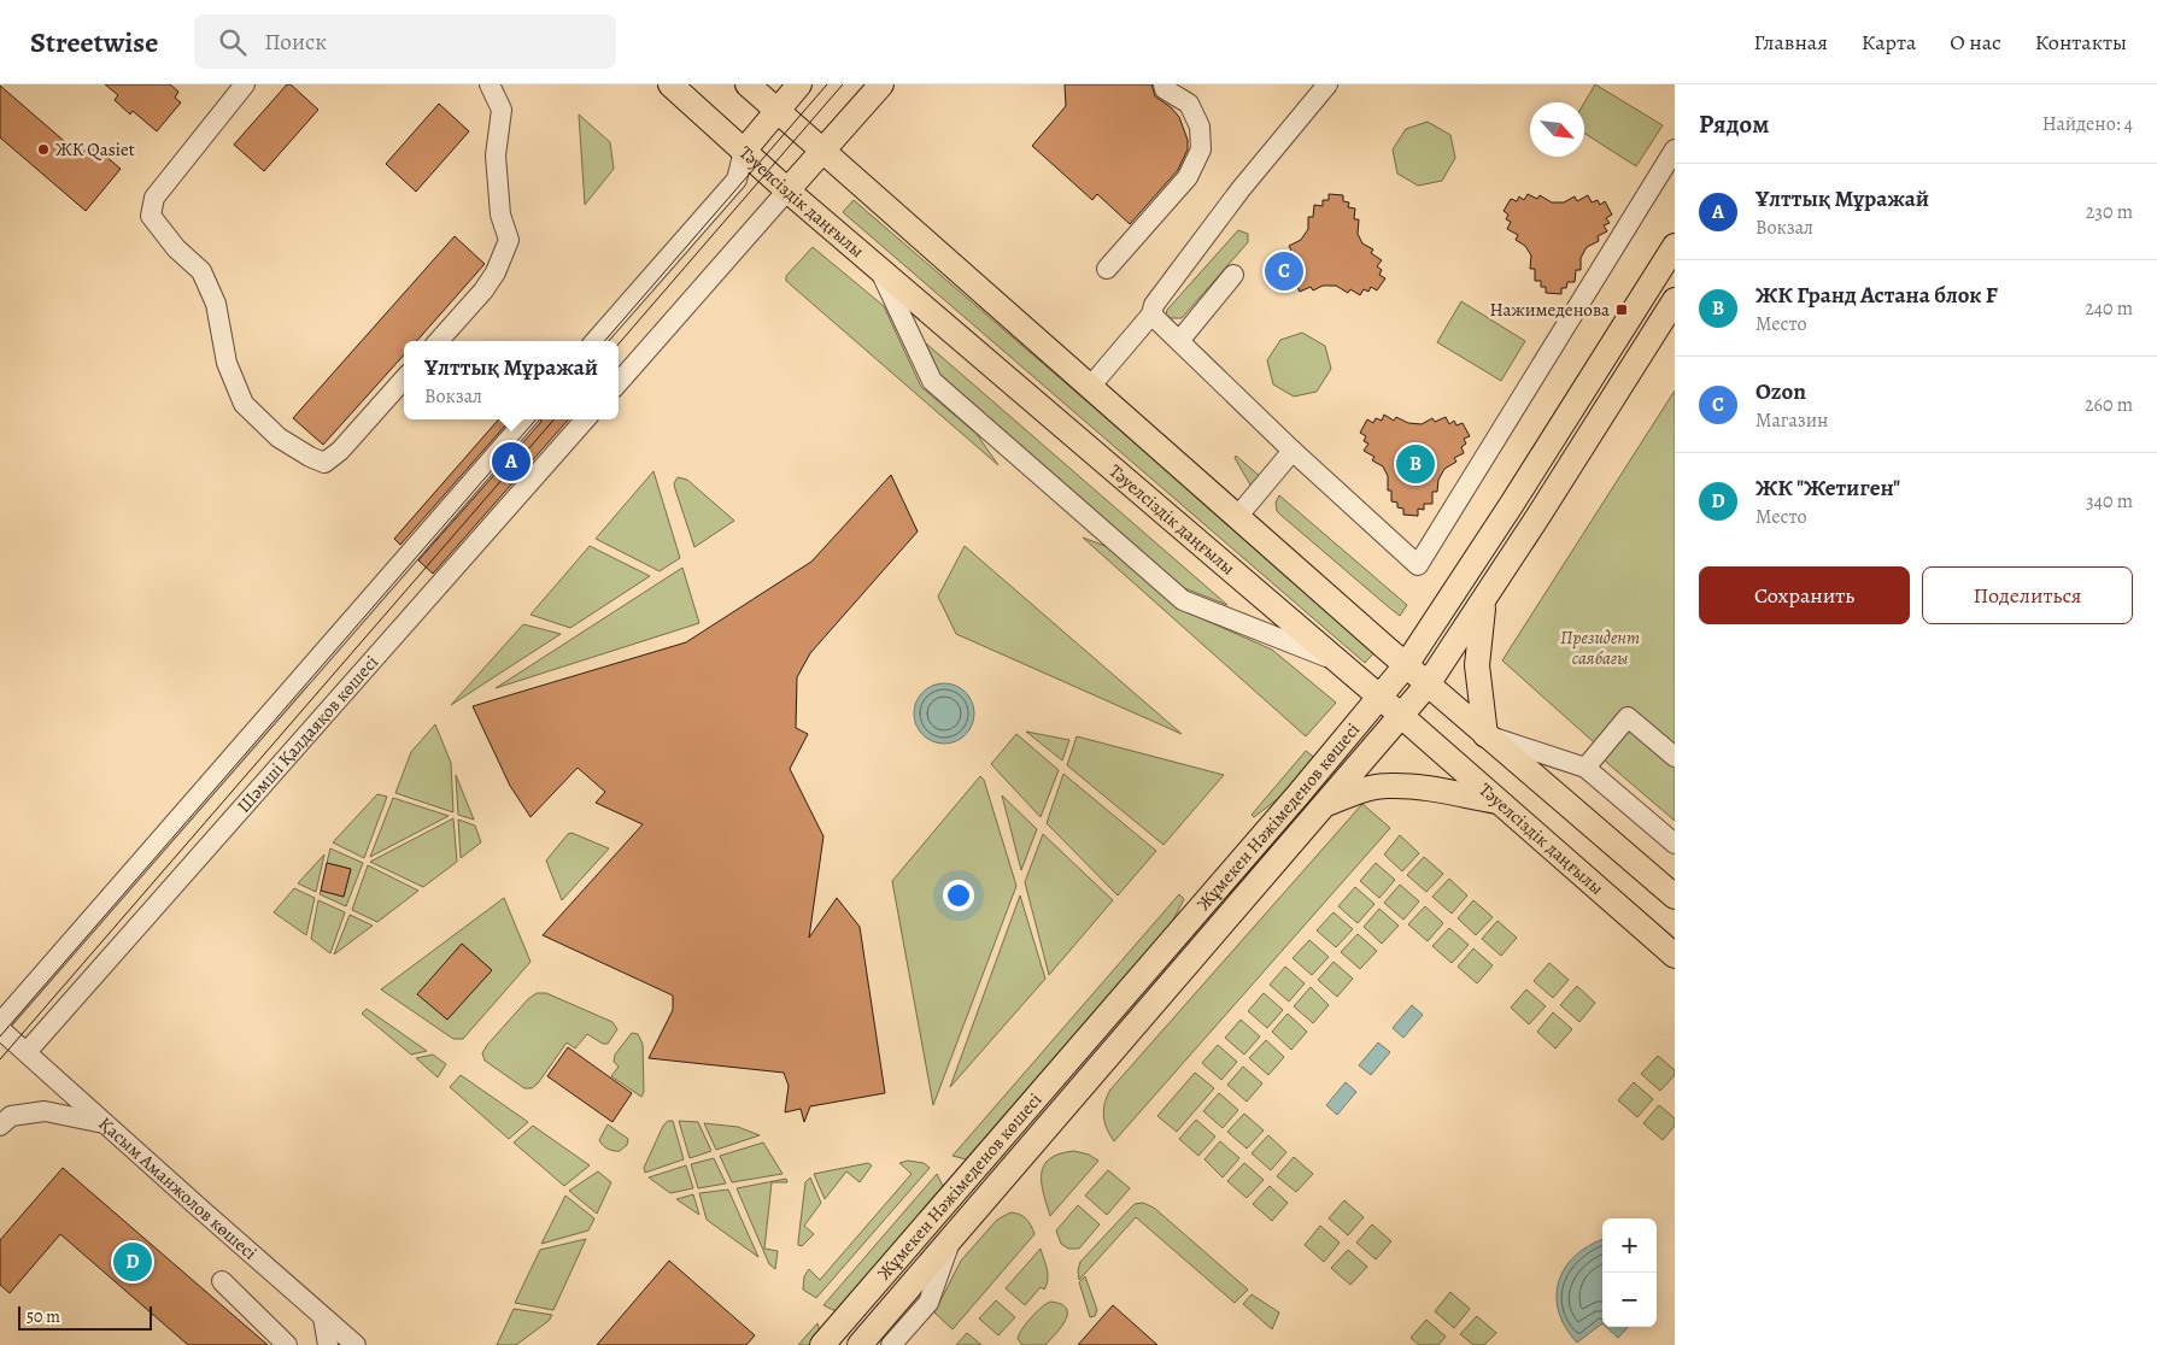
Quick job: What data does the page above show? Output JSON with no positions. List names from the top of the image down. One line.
{"streets":{"main road":["Тәуелсіздік даңғылы","Жұмекен Нәжімеденов көшесі"],"street":["Шәмші Қалдаяқов көшесі","Қасым Аманжолов көшесі"]},"crossings":[["Тәуелсіздік даңғылы","Жұмекен Нәжімеденов көшесі"],["Шәмші Қалдаяқов көшесі","Қасым Аманжолов көшесі"]],"parks":["Президент саябағы"],"places":{"other":["ЖК Qasiet"],"transit":["Нажимеденова"]},"scale_bar":"50 m","north":"bottom right","page":{"header":"Streetwise","search":"Поиск","nav":["Главная","Карта","О нас","Контакты"],"heading":["Рядом","Найдено: 4"],"list":[{"mark":"A","name":"Ұлттық Мұражай","note":"Вокзал","value":"230 m"},{"mark":"B","name":"ЖК Гранд Астана блок F","note":"Место","value":"240 m"},{"mark":"C","name":"Ozon","note":"Магазин","value":"260 m"},{"mark":"D","name":"ЖК \"Жетиген\"","note":"Место","value":"340 m"}],"pins":["C","A","B","D"],"popup":["Ұлттық Мұражай","Вокзал"],"buttons":["Сохранить","Поделиться"],"map_buttons":["+","−"],"scale":"50 m"}}
